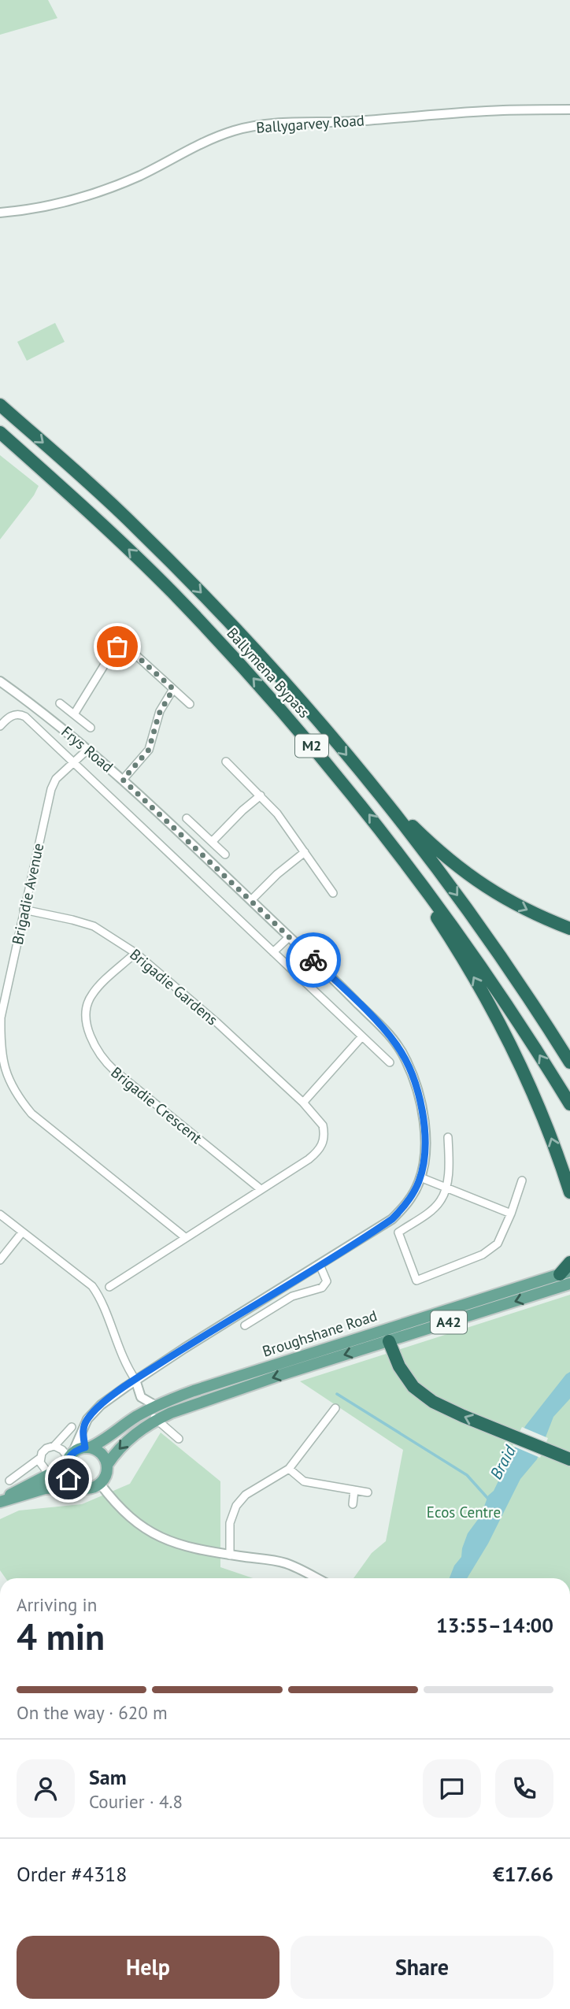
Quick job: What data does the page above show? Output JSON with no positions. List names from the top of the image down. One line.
{"streets":{"highway":["Ballymena Bypass","M2"],"main road":["A42","Broughshane Road"],"street":["Ballygarvey Road","Frys Road","Brigadie Avenue","Brigadie Gardens","Brigadie Crescent"]},"crossings":[["Frys Road","Brigadie Avenue"],["Frys Road","A42"],["Frys Road","Broughshane Road"],["Brigadie Avenue","Brigadie Gardens"],["Brigadie Gardens","Brigadie Crescent"],["A42","Broughshane Road"]],"water":["Braid"],"parks":["Ecos Centre"],"page":{"heading":["4 min","Arriving in","13:55–14:00"],"panel":["Sam","Courier · 4.8","Order #4318","€17.66"],"bar":"On the way · 620 m","buttons":["Help","Share"]}}
